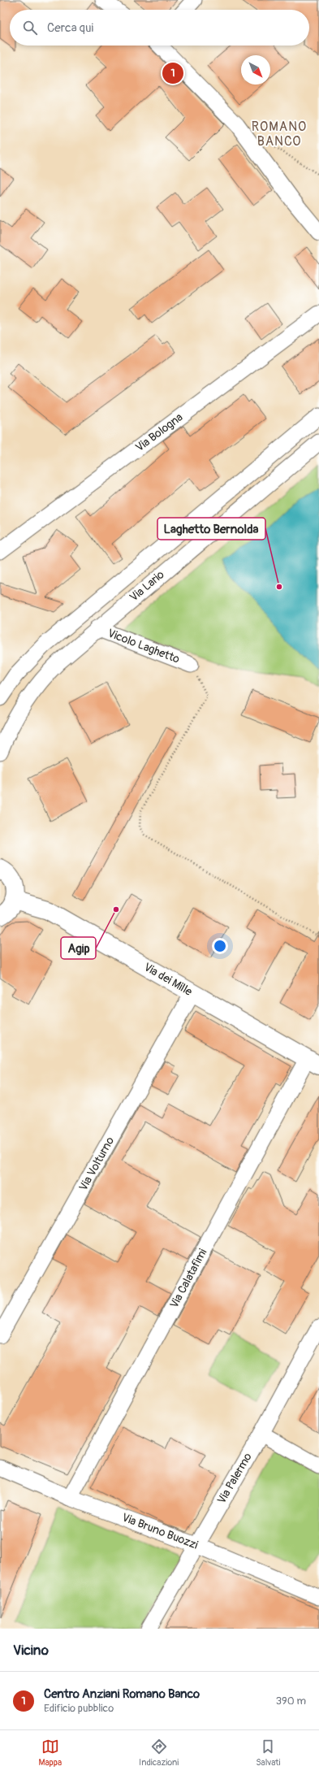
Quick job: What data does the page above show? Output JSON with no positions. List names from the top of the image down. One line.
{"streets":{"street":["Via Bologna","Via Lario","Vicolo Laghetto","Via dei Mille","Via Volturno","Via Calatafimi","Via Palermo","Via Bruno Buozzi"]},"crossings":[["Via Lario","Vicolo Laghetto"],["Via dei Mille","Via Volturno"],["Via dei Mille","Via Calatafimi"],["Via Calatafimi","Via Bruno Buozzi"],["Via Palermo","Via Bruno Buozzi"]],"districts":["ROMANO BANCO"],"places":["Laghetto Bernolda","Agip"],"north":"bottom right","page":{"search":"Cerca qui","pins":"1","heading":"Vicino","list":[{"mark":"1","name":"Centro Anziani Romano Banco","note":"Edificio pubblico","value":"390 m"}],"nav":["Mappa","Indicazioni","Salvati"]}}
